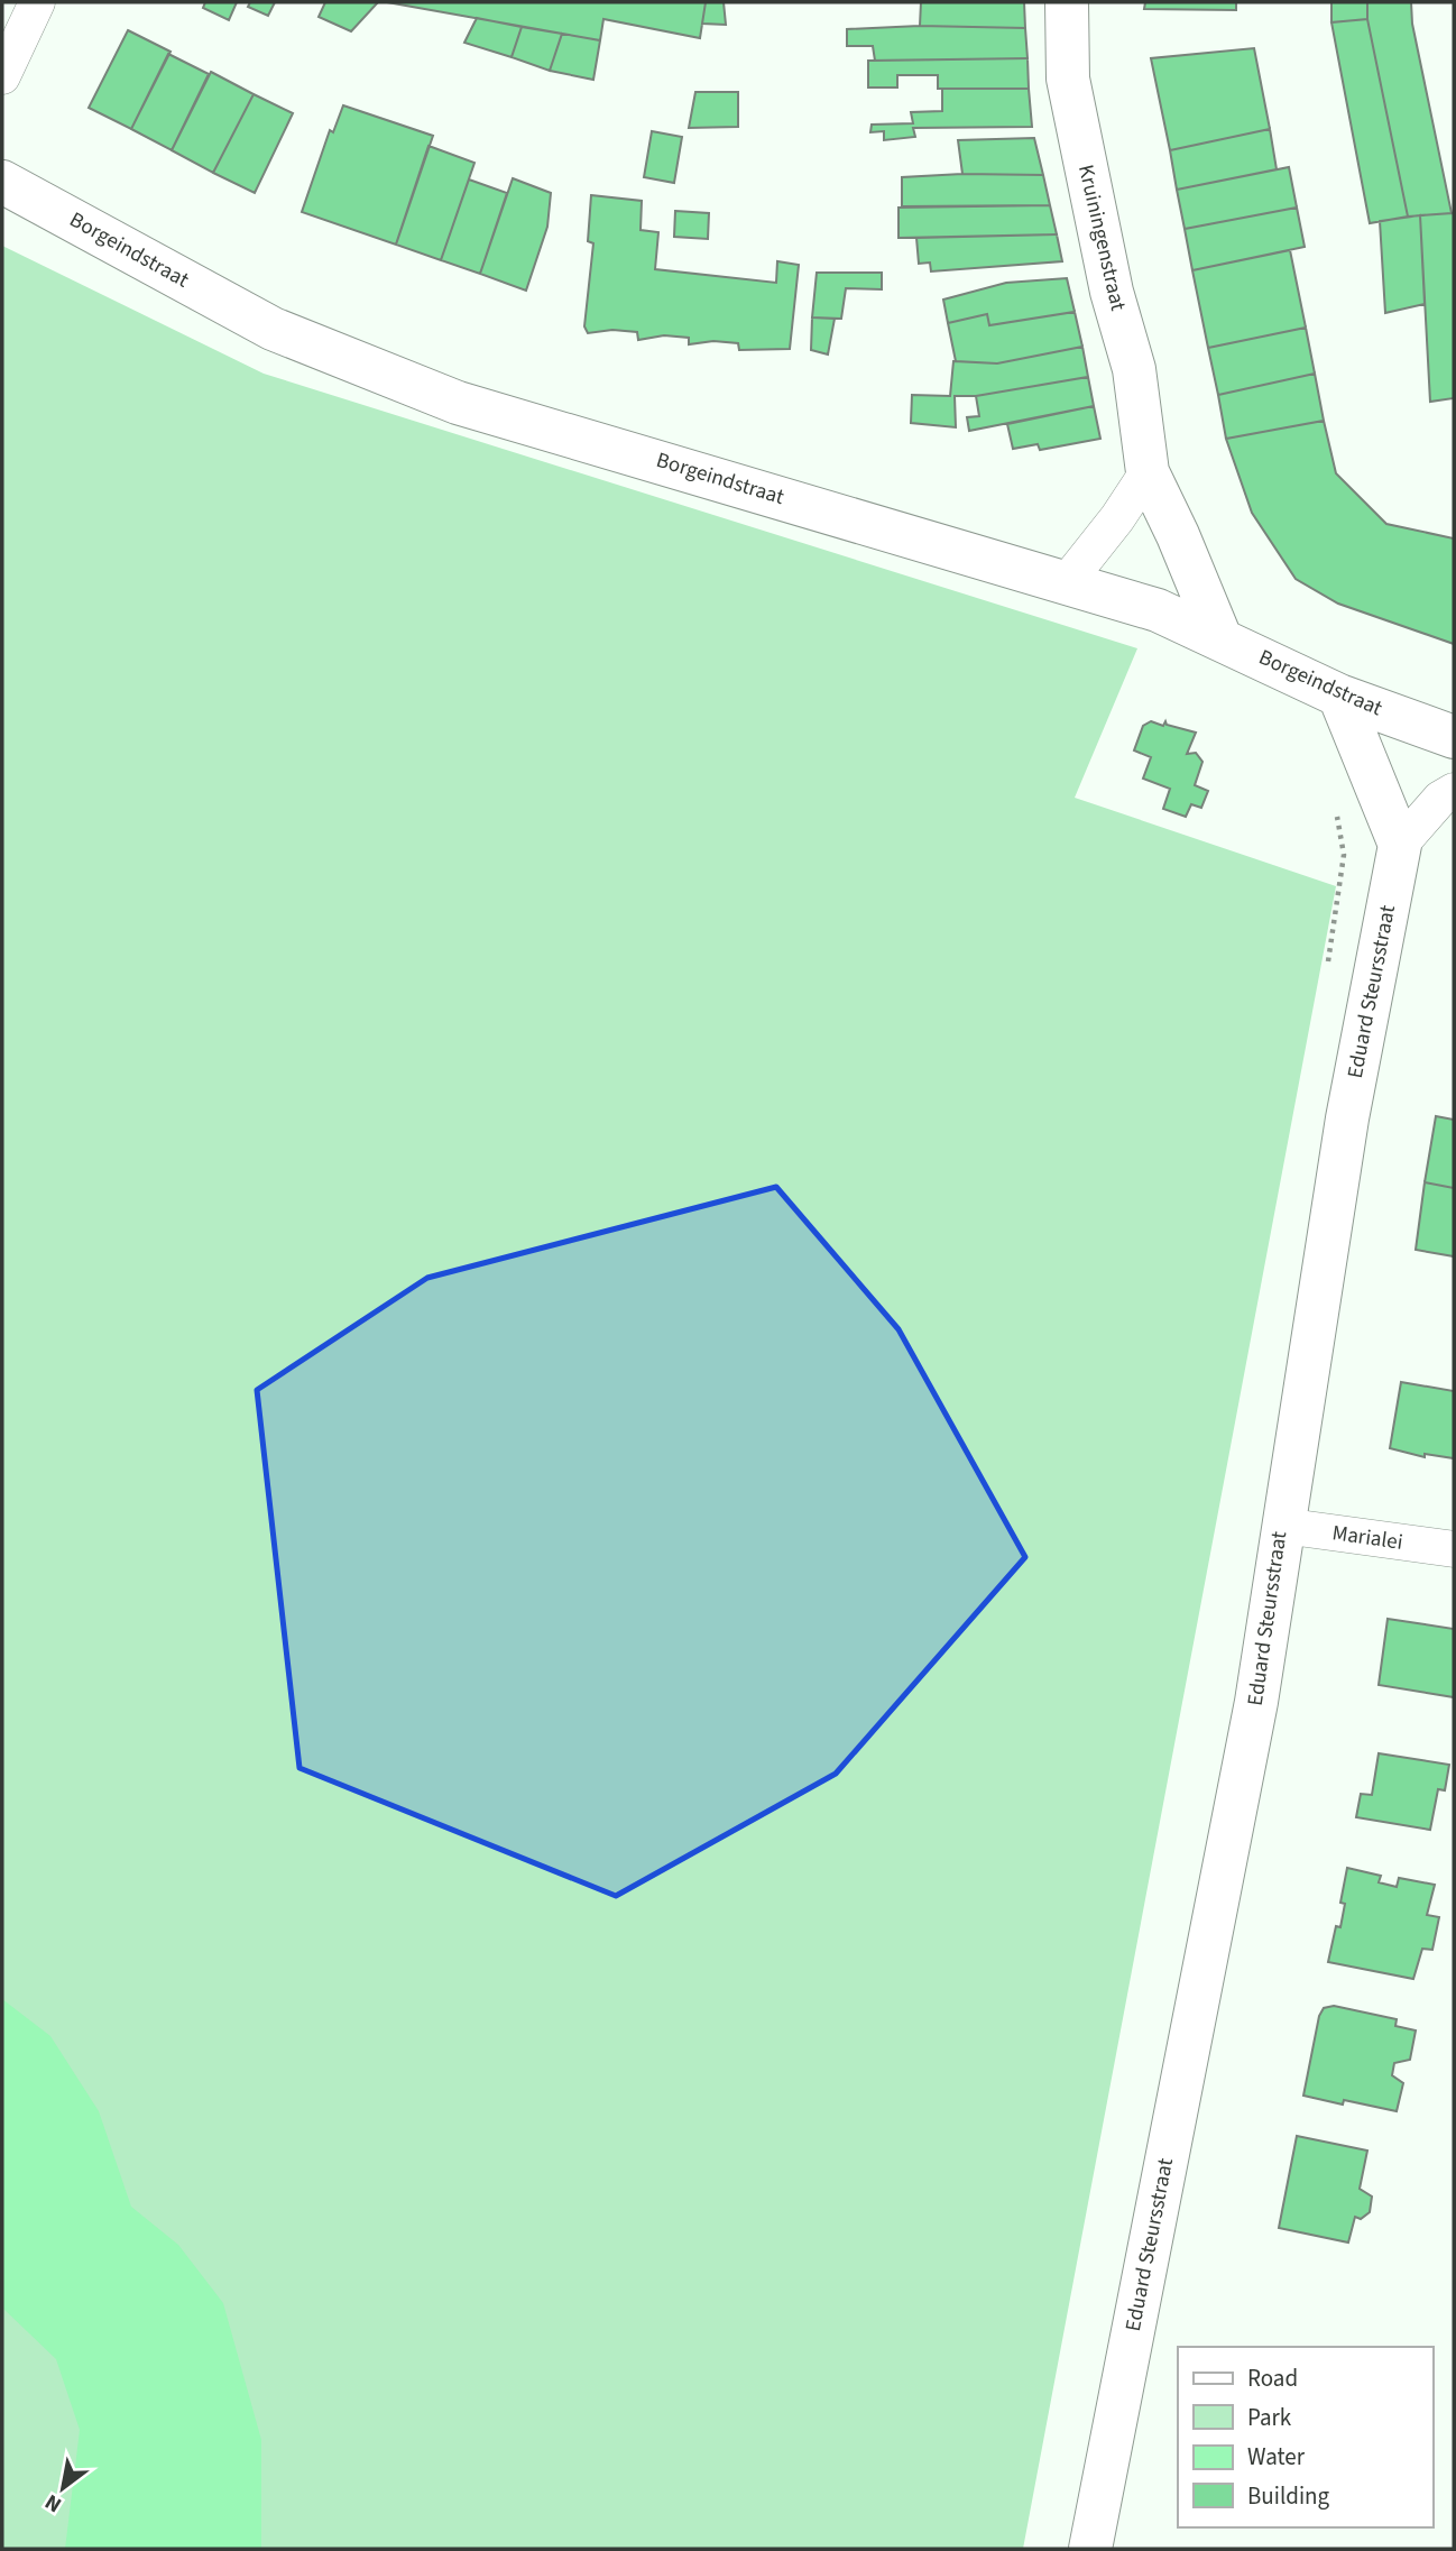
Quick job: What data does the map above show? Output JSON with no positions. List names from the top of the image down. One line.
{"streets":{"street":["Kruiningenstraat","Borgeindstraat","Eduard Steursstraat","Marialei"]},"crossings":[["Kruiningenstraat","Borgeindstraat"],["Eduard Steursstraat","Marialei"]],"legend":["Road","Park","Water","Building"],"north":"bottom left"}
